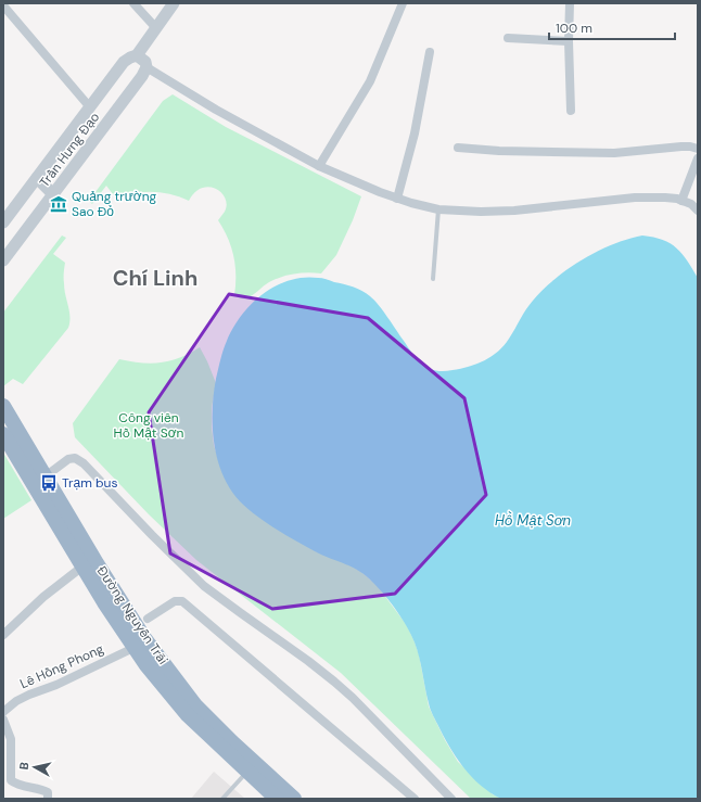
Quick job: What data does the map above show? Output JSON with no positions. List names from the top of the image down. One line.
{"streets":{"highway":["Đường Nguyễn Trãi"],"street":["Trần Hưng Đạo","Lê Hồng Phong"]},"crossings":[["Đường Nguyễn Trãi","Lê Hồng Phong"]],"districts":["Chí Linh"],"water":["Hồ Mật Sơn"],"parks":["Công viên Hồ Mật Sơn"],"places":{"museum":["Quảng trường Sao Đỏ"],"bus stop":["Trạm bus"]},"scale_bar":"100 m","north":"left"}
